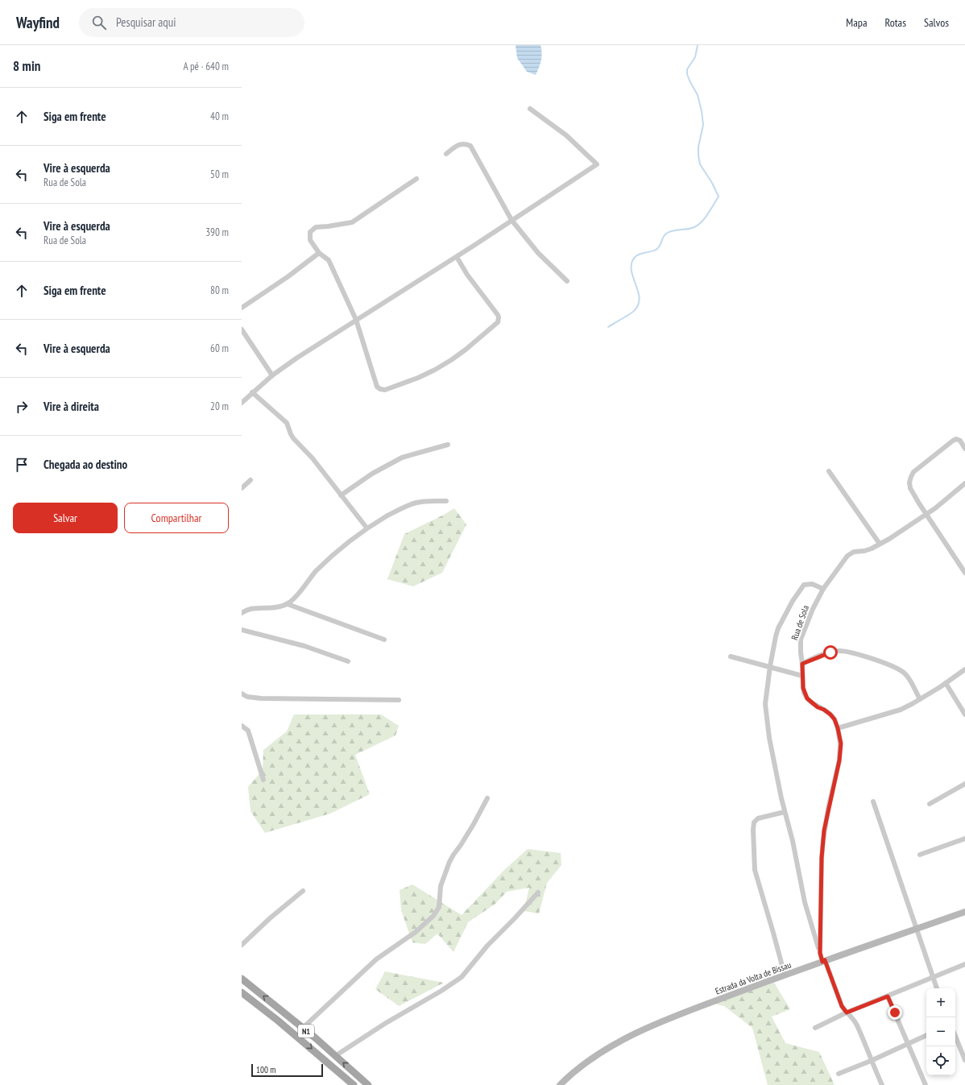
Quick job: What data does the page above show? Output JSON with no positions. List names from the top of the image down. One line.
{"streets":{"main road":["Estrada da Volta de Bissau","N1"],"street":["Rua de Sola"]},"crossings":[["Rua de Sola","Estrada da Volta de Bissau"]],"scale_bar":"100 m","page":{"header":"Wayfind","search":"Pesquisar aqui","nav":["Mapa","Rotas","Salvos"],"heading":["8 min","A pé · 640 m"],"list":[["Siga em frente","40 m"],["Vire à esquerda","Rua de Sola","50 m"],["Vire à esquerda","Rua de Sola","390 m"],["Siga em frente","80 m"],["Vire à esquerda","60 m"],["Vire à direita","20 m"],"Chegada ao destino"],"buttons":["Salvar","Compartilhar"],"map_buttons":["+","−"],"scale":"100 m"}}
